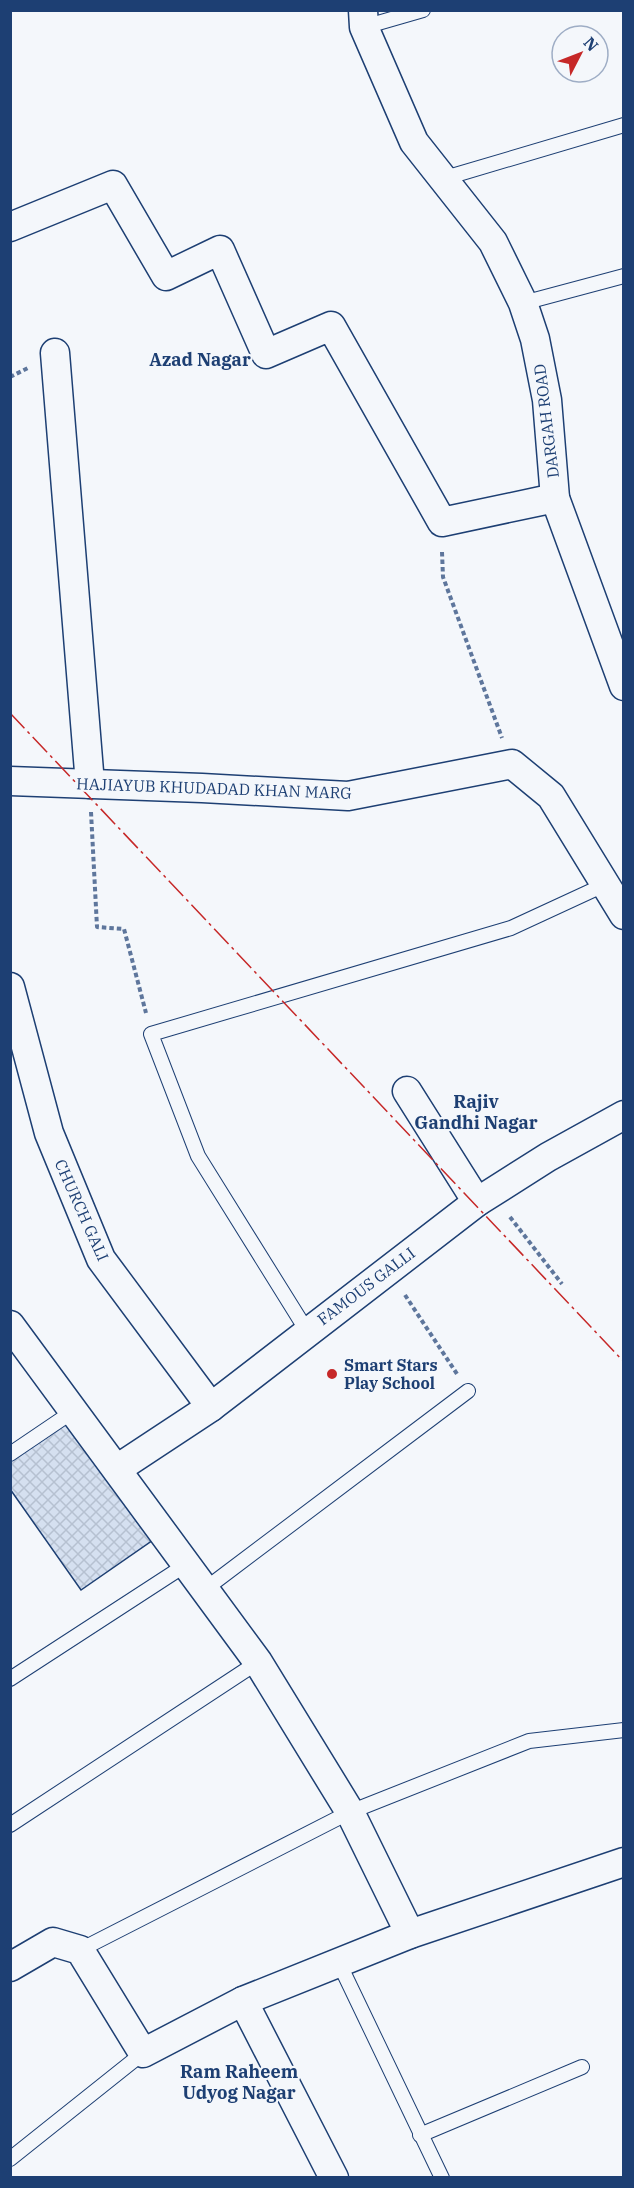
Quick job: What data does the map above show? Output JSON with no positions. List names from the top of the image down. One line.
{"streets":{"street":["DARGAH ROAD","HAJIAYUB KHUDADAD KHAN MARG","CHURCH GALI","FAMOUS GALLI"]},"crossings":[["CHURCH GALI","FAMOUS GALLI"]],"districts":["Azad Nagar","Rajiv Gandhi Nagar","Ram Raheem Udyog Nagar"],"places":["Smart Stars Play School"],"north":"top right"}
